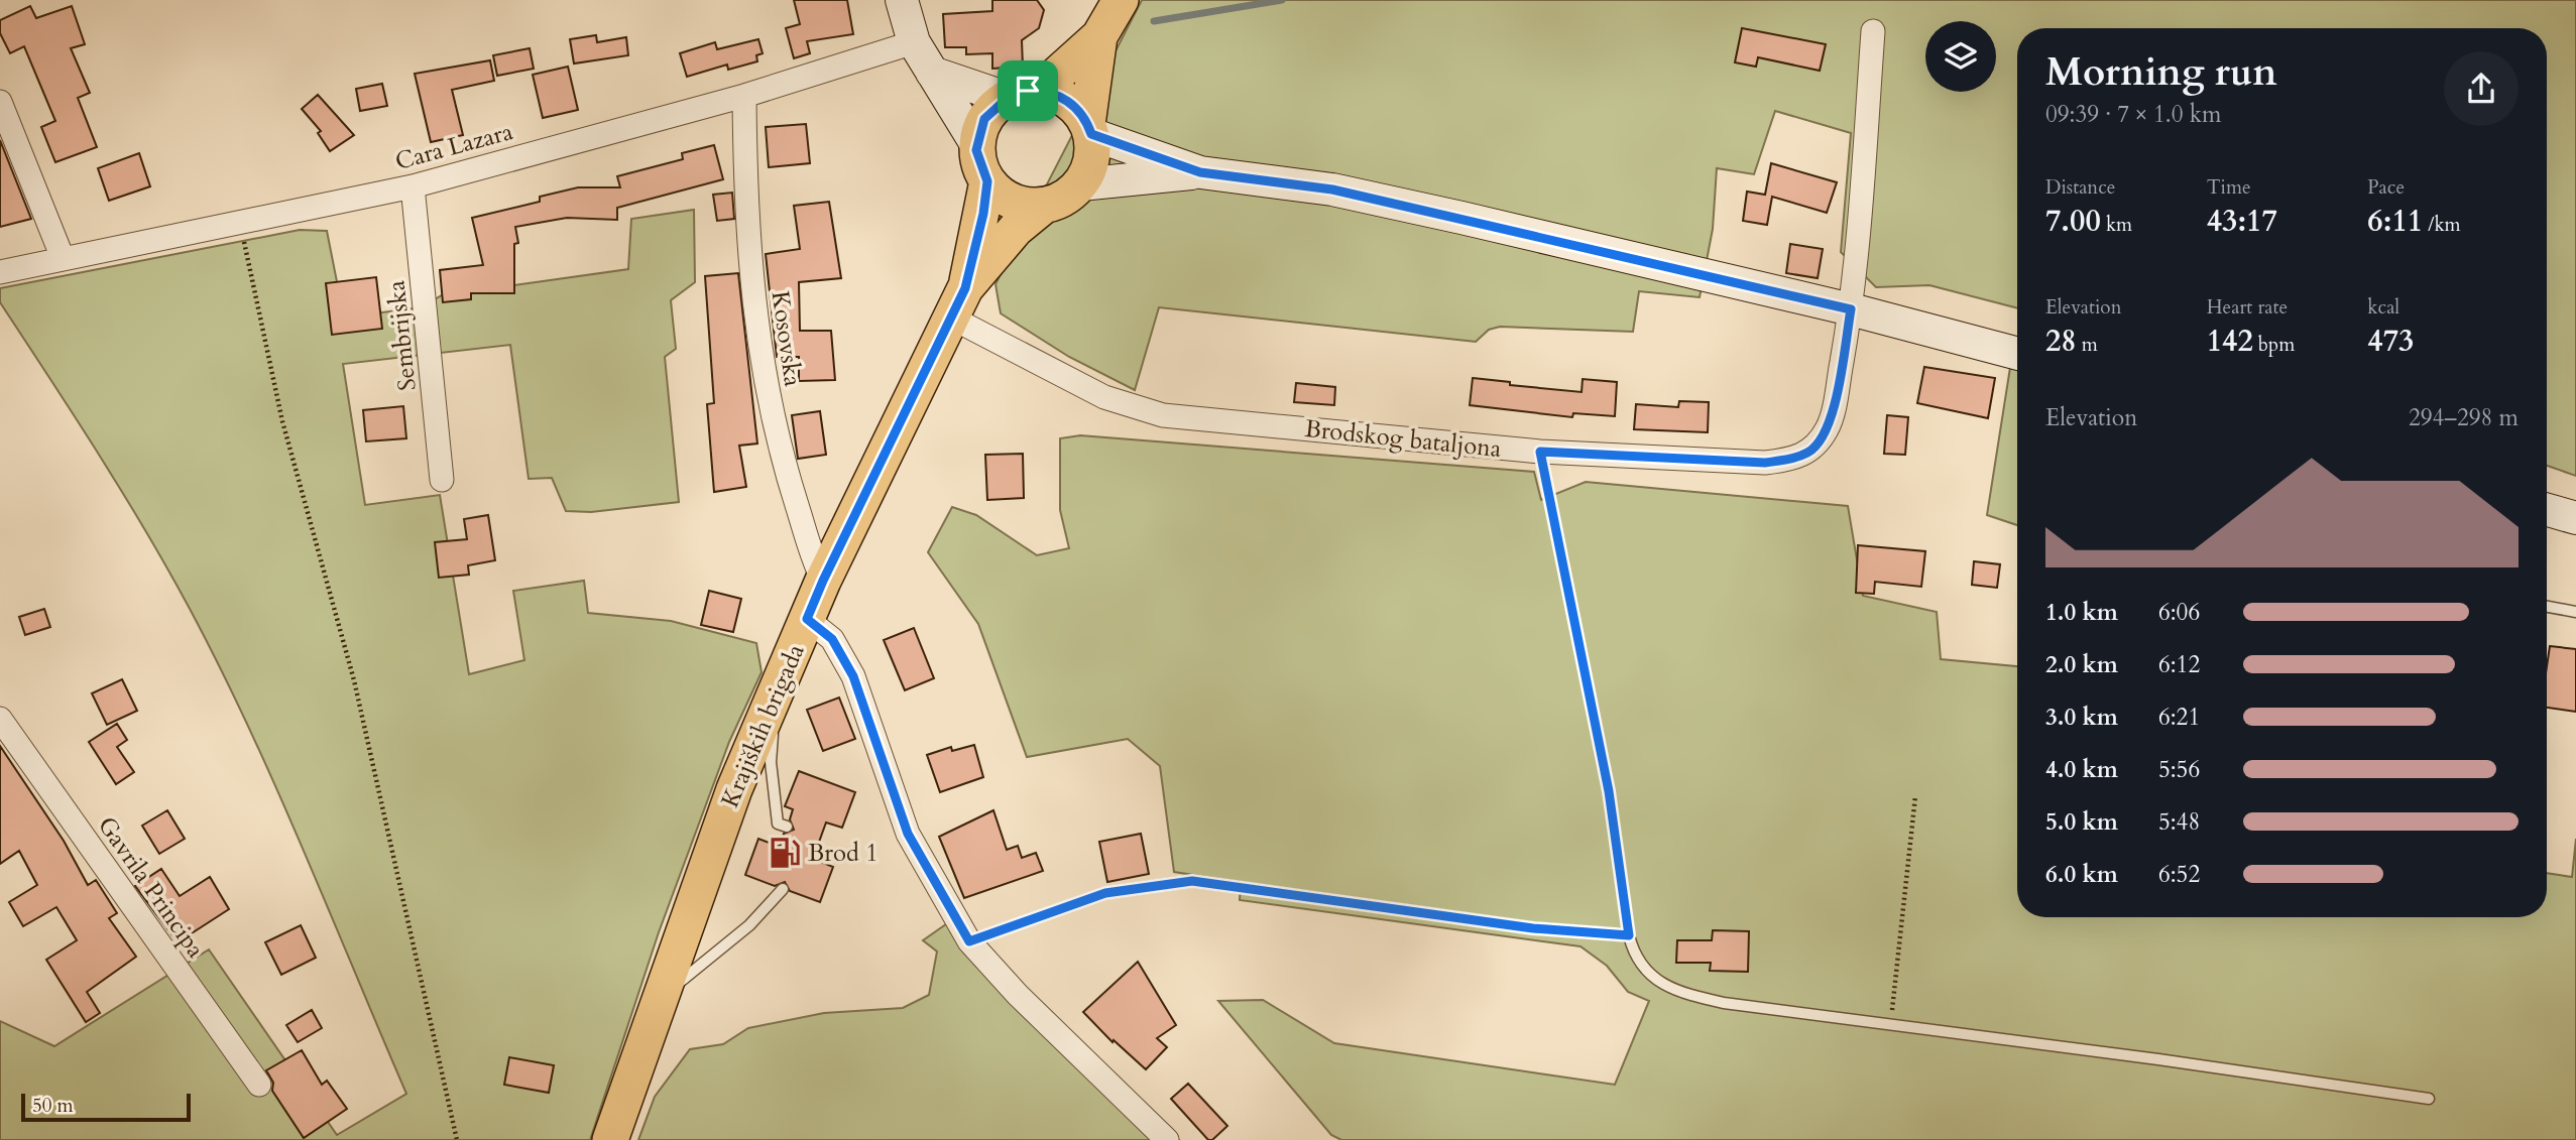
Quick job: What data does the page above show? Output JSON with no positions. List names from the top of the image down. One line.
{"streets":{"main road":["Krajiških brigada"],"street":["Cara Lazara","Sembrijska","Kosovska","Brodskog bataljona","Gavrila Principa"]},"crossings":[["Cara Lazara","Sembrijska"],["Cara Lazara","Kosovska"],["Kosovska","Krajiških brigada"],["Brodskog bataljona","Krajiških brigada"]],"places":{"fuel station":["Brod 1"]},"scale_bar":"50 m","page":{"heading":["Morning run","09:39 · 7 × 1.0 km"],"stats":[["Distance","7.00 km"],["Time","43:17"],["Pace","6:11 /km"],["Elevation","28 m"],["Heart rate","142 bpm"],["kcal","473"]],"chart":["Elevation","294–298 m"],"list":[{"name":"1.0 km","note":"6:06"},{"name":"2.0 km","note":"6:12"},{"name":"3.0 km","note":"6:21"},{"name":"4.0 km","note":"5:56"},{"name":"5.0 km","note":"5:48"},{"name":"6.0 km","note":"6:52"}],"scale":"50 m"}}
